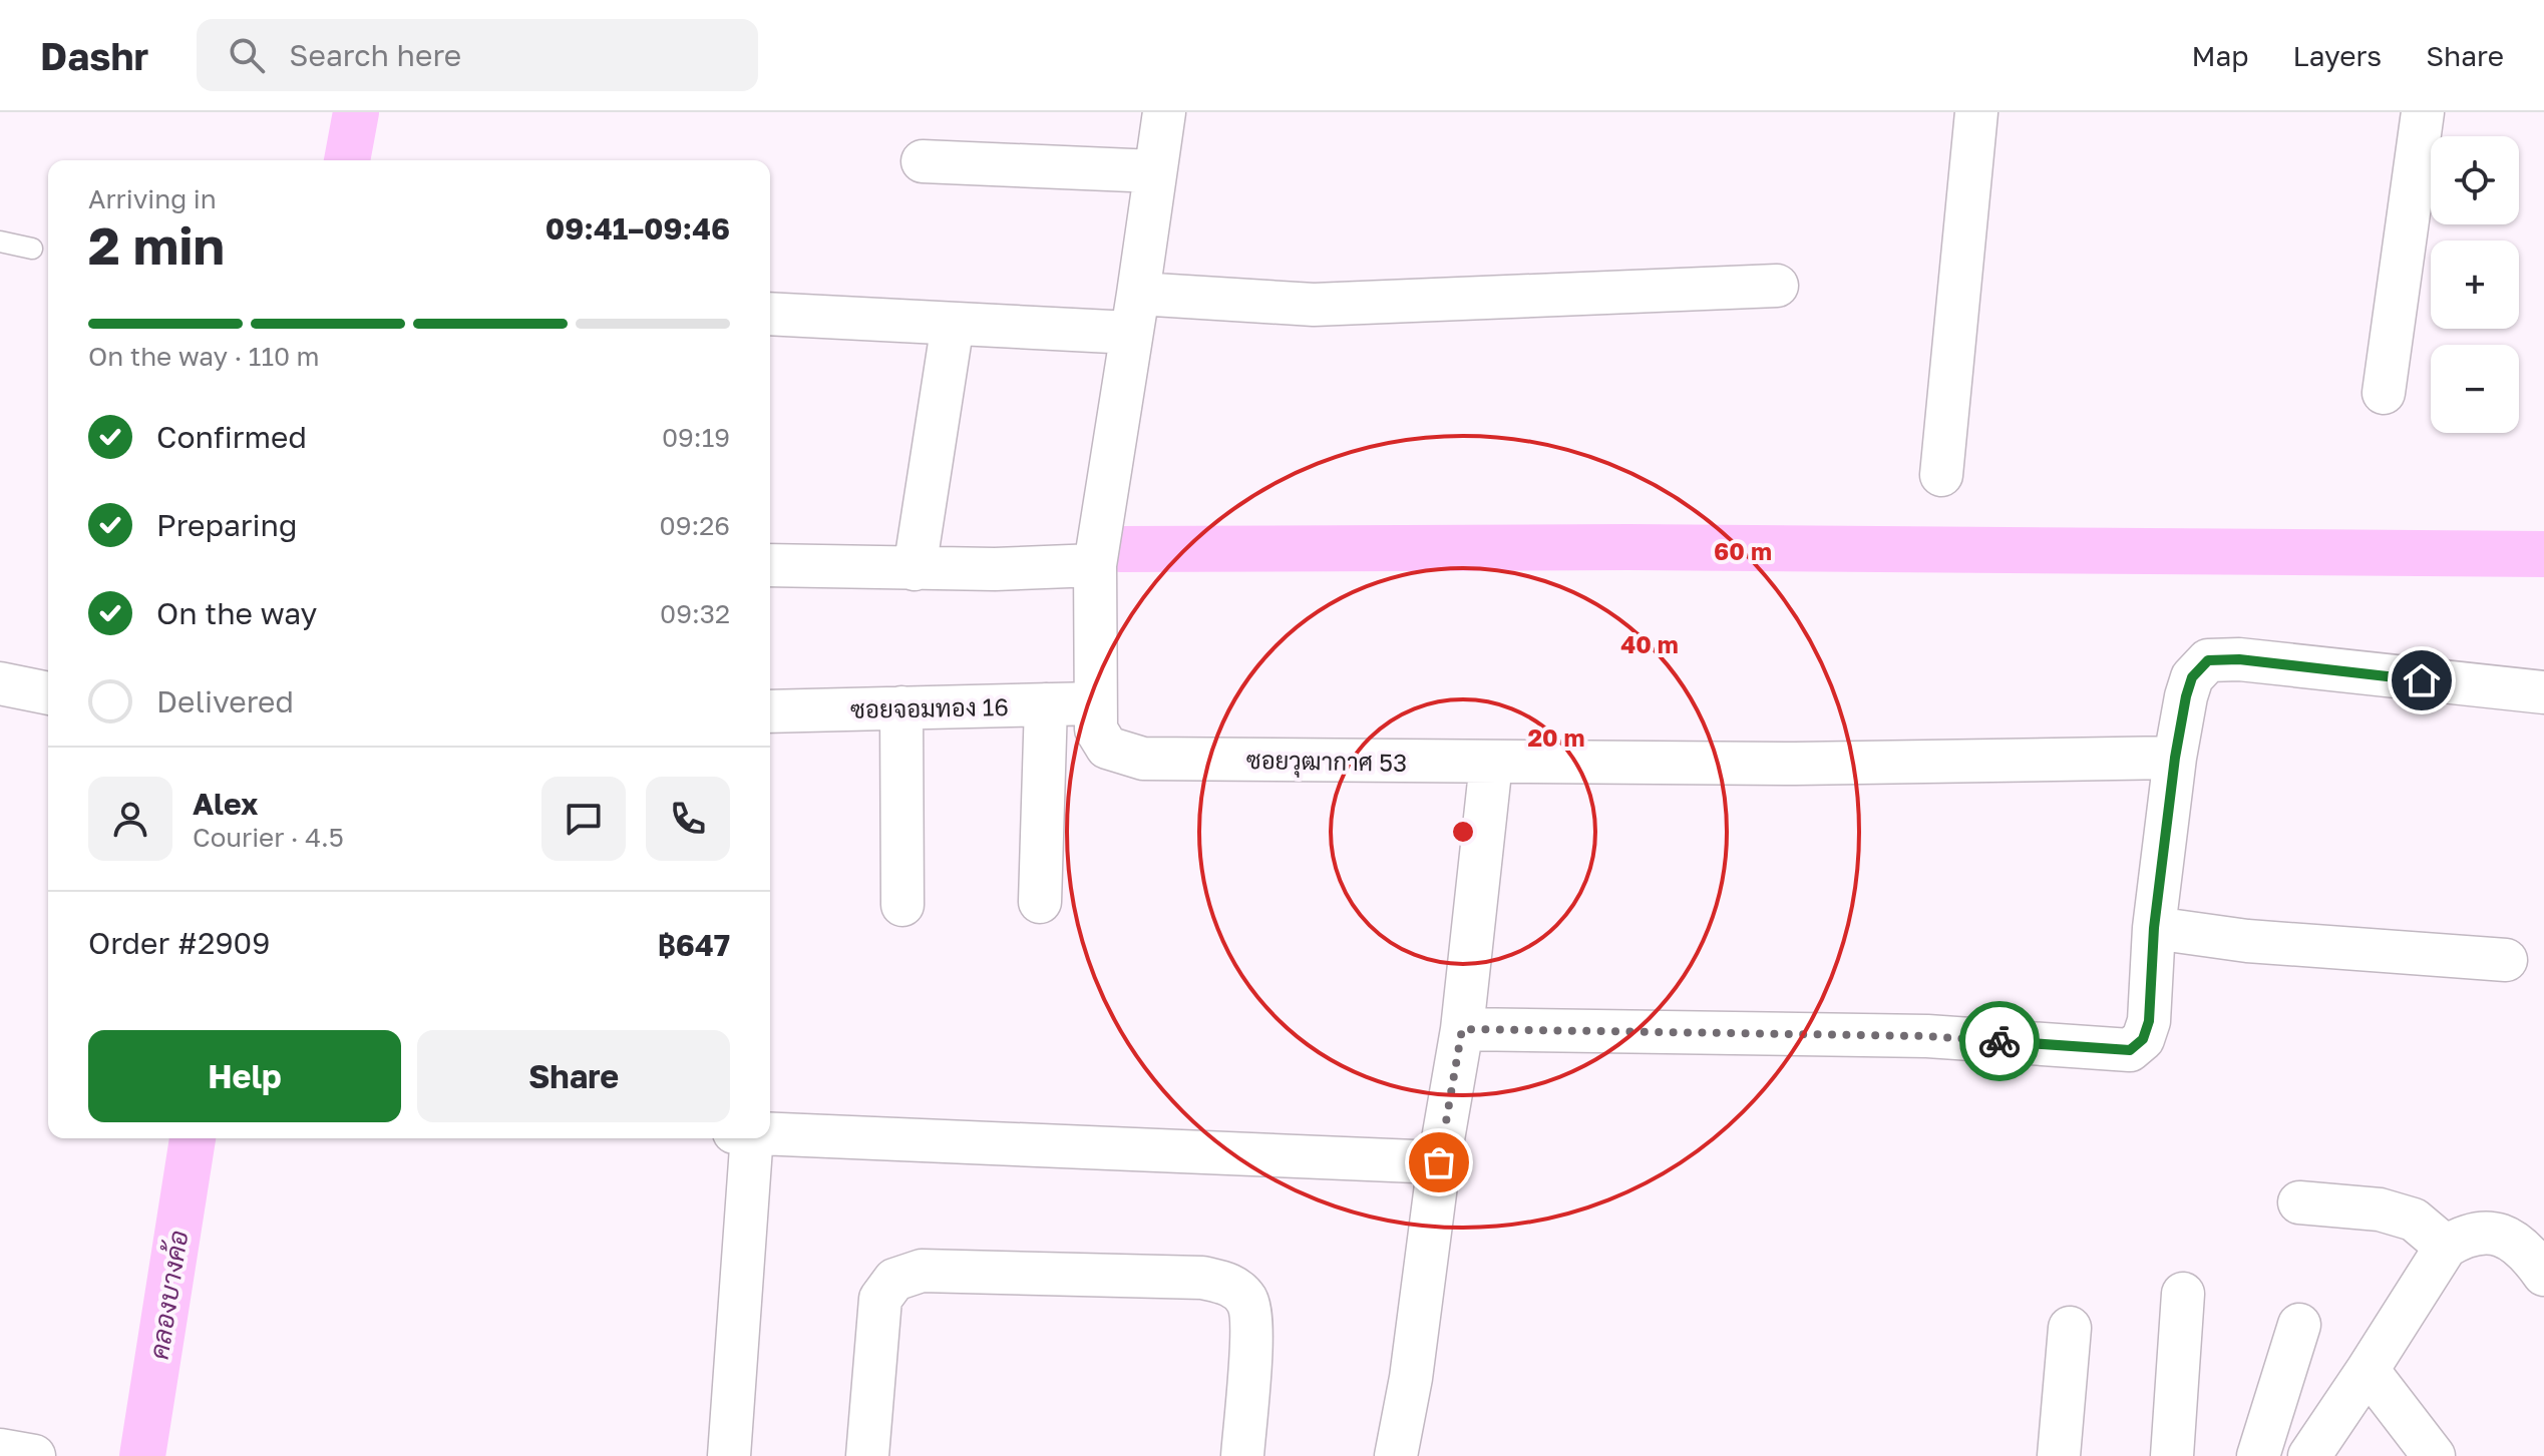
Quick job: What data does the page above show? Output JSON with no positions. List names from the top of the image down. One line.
{"streets":{"street":["ซอยจอมทอง 16","ซอยวุฒากาศ 53"]},"crossings":[["ซอยจอมทอง 16","ซอยวุฒากาศ 53"]],"water":["คลองบางค้อ"],"page":{"header":"Dashr","search":"Search here","nav":["Map","Layers","Share"],"map_buttons":["+","−"],"heading":["2 min","Arriving in","09:41–09:46"],"panel":["Alex","Courier · 4.5","Order #2909","฿647"],"bar":"On the way · 110 m","list":[["Confirmed","09:19"],["Preparing","09:26"],["On the way","09:32"],"Delivered"],"buttons":["Help","Share"]},"rings":["60 m","40 m","20 m"]}
